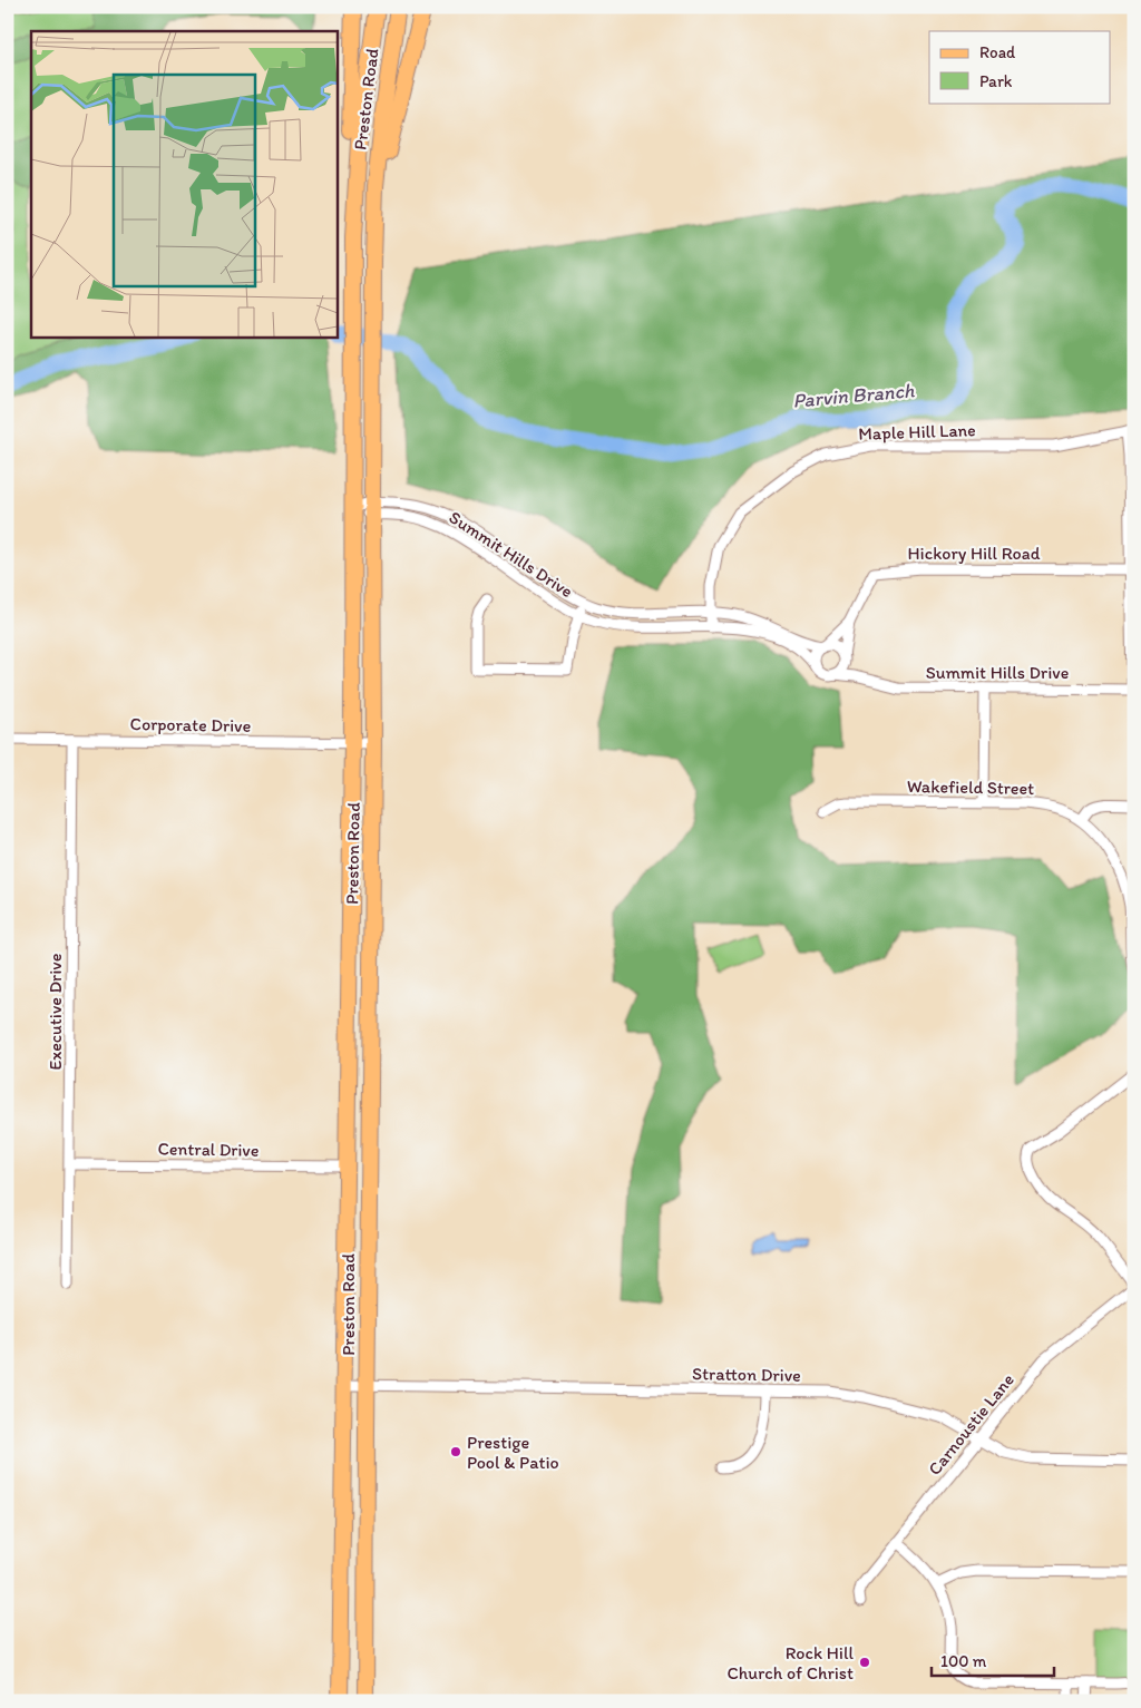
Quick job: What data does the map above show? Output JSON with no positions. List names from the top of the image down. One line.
{"streets":{"main road":["Preston Road"],"street":["Maple Hill Lane","Hickory Hill Road","Summit Hills Drive","Corporate Drive","Wakefield Street","Executive Drive","Central Drive","Stratton Drive","Carnoustie Lane"]},"crossings":[["Preston Road","Summit Hills Drive"],["Preston Road","Corporate Drive"],["Preston Road","Central Drive"],["Preston Road","Stratton Drive"],["Maple Hill Lane","Summit Hills Drive"],["Hickory Hill Road","Summit Hills Drive"],["Corporate Drive","Executive Drive"],["Executive Drive","Central Drive"],["Stratton Drive","Carnoustie Lane"]],"water":["Parvin Branch"],"places":["Prestige Pool & Patio","Rock Hill Church of Christ"],"legend":["Road","Park"],"scale_bar":"100 m"}
